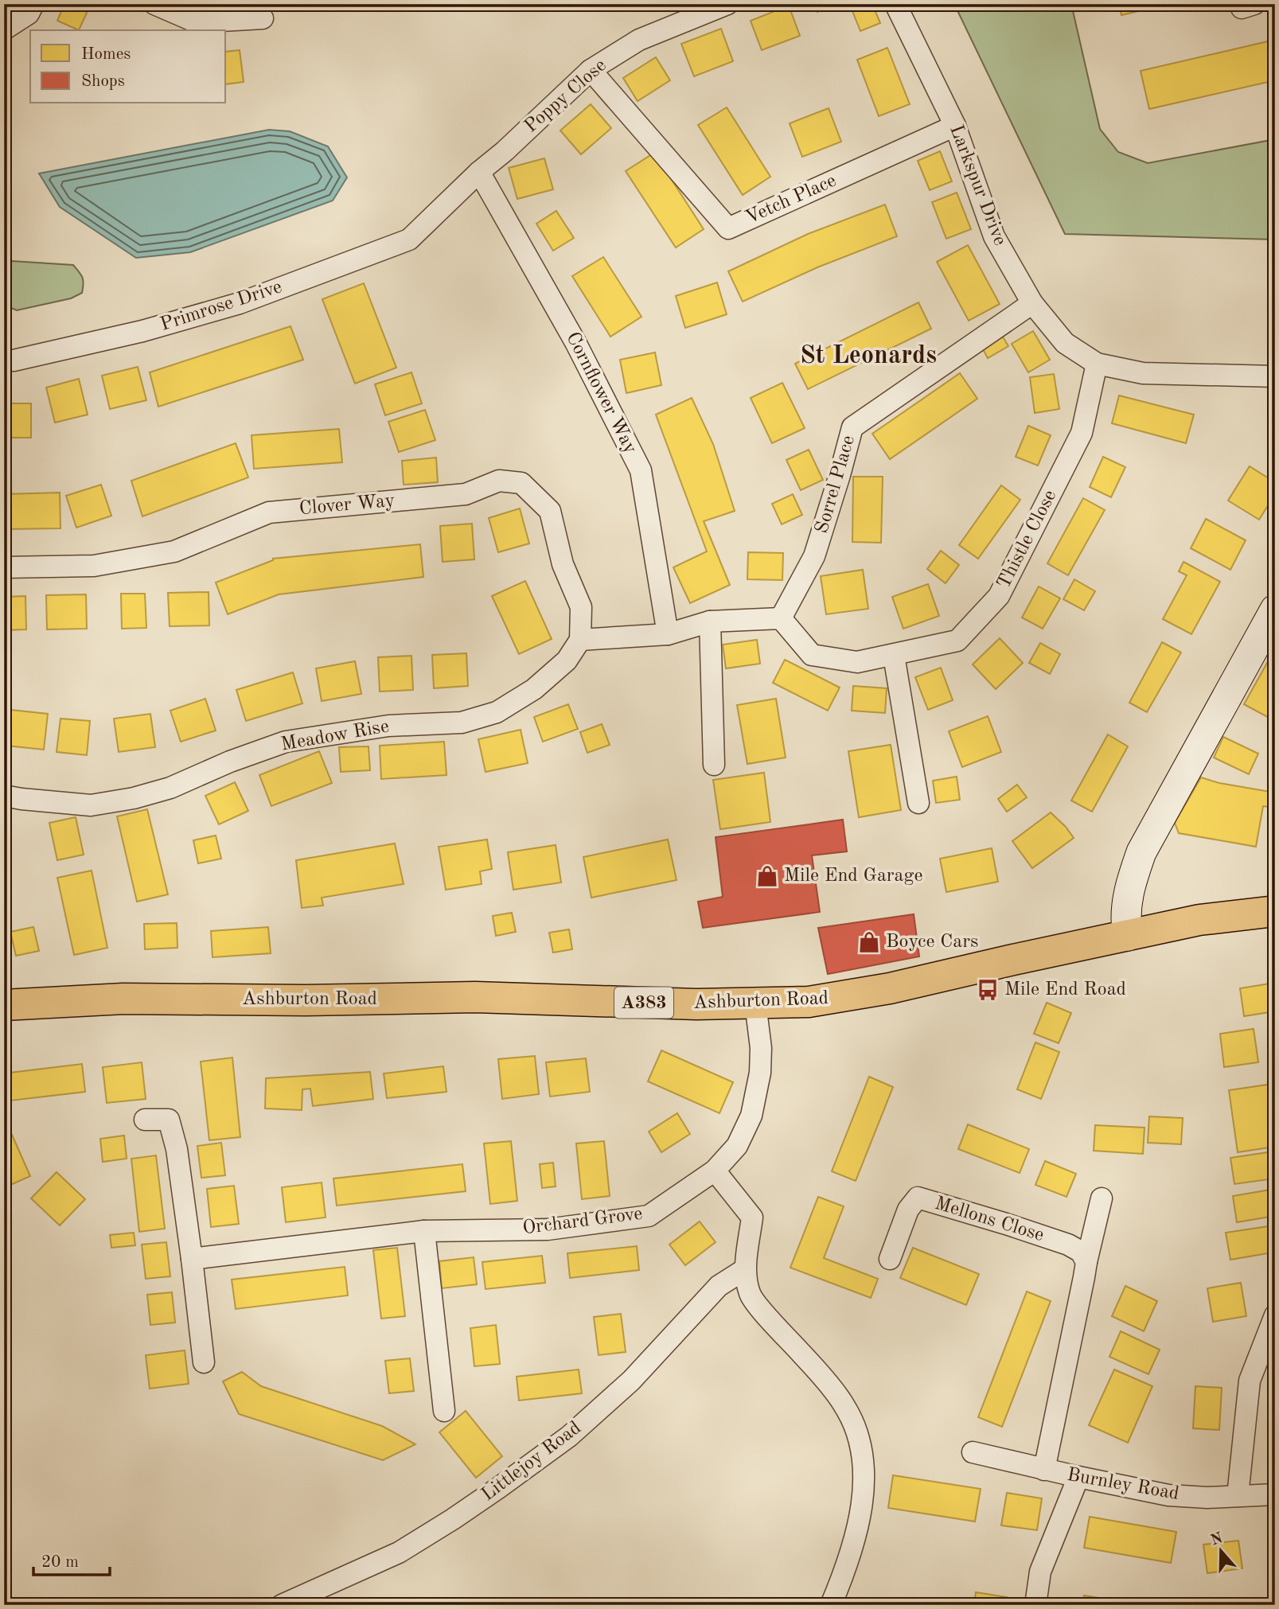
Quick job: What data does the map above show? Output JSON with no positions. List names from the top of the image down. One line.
{"streets":{"main road":["Ashburton Road","A383"],"street":["Poppy Close","Larkspur Drive","Vetch Place","Primrose Drive","Cornflower Way","Sorrel Place","Clover Way","Thistle Close","Meadow Rise","Mellons Close","Orchard Grove","Littlejoy Road","Burnley Road"]},"crossings":[["Poppy Close","Vetch Place"],["Poppy Close","Primrose Drive"],["Poppy Close","Cornflower Way"],["Larkspur Drive","Vetch Place"],["Larkspur Drive","Sorrel Place"],["Larkspur Drive","Thistle Close"],["Sorrel Place","Thistle Close"],["Clover Way","Meadow Rise"],["Ashburton Road","Orchard Grove"]],"districts":["St Leonards"],"places":{"shop":["Mile End Garage","Boyce Cars"],"bus stop":["Mile End Road"]},"legend":["Homes","Shops"],"scale_bar":"20 m","north":"top"}
